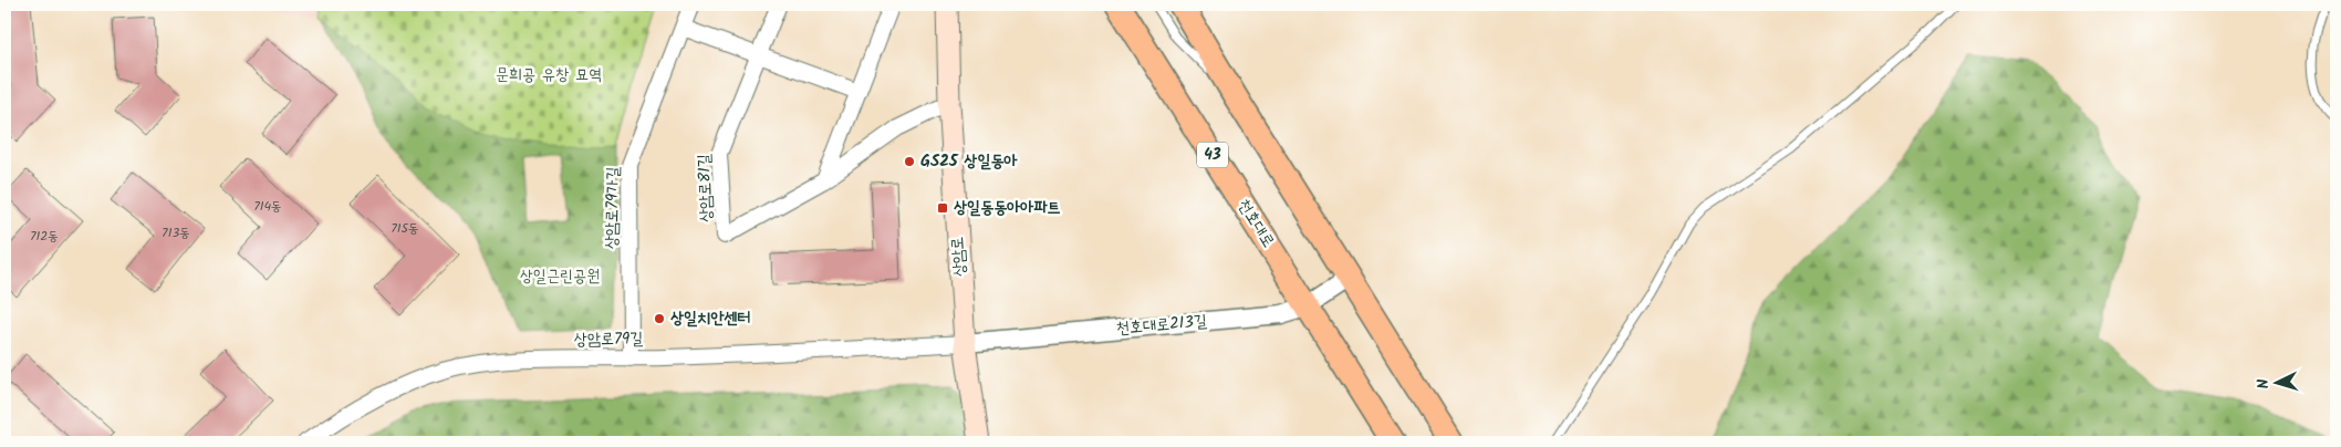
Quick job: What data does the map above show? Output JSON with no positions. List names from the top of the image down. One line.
{"streets":{"main road":["43","천호대로","상암로"],"street":["상암로81길","상암로79가길","천호대로213길","상암로79길"]},"crossings":[["상암로81길","상암로"],["상암로79가길","상암로79길"],["천호대로","천호대로213길"],["상암로","천호대로213길"],["상암로","상암로79길"],["천호대로213길","상암로79길"]],"parks":["문희공 유창 묘역","상일근린공원"],"places":{"other":["GS25 상일동아","상일치안센터"],"transit":["상일동동아아파트"]},"house_numbers":["714동","715동","713동","712동"],"north":"left"}
